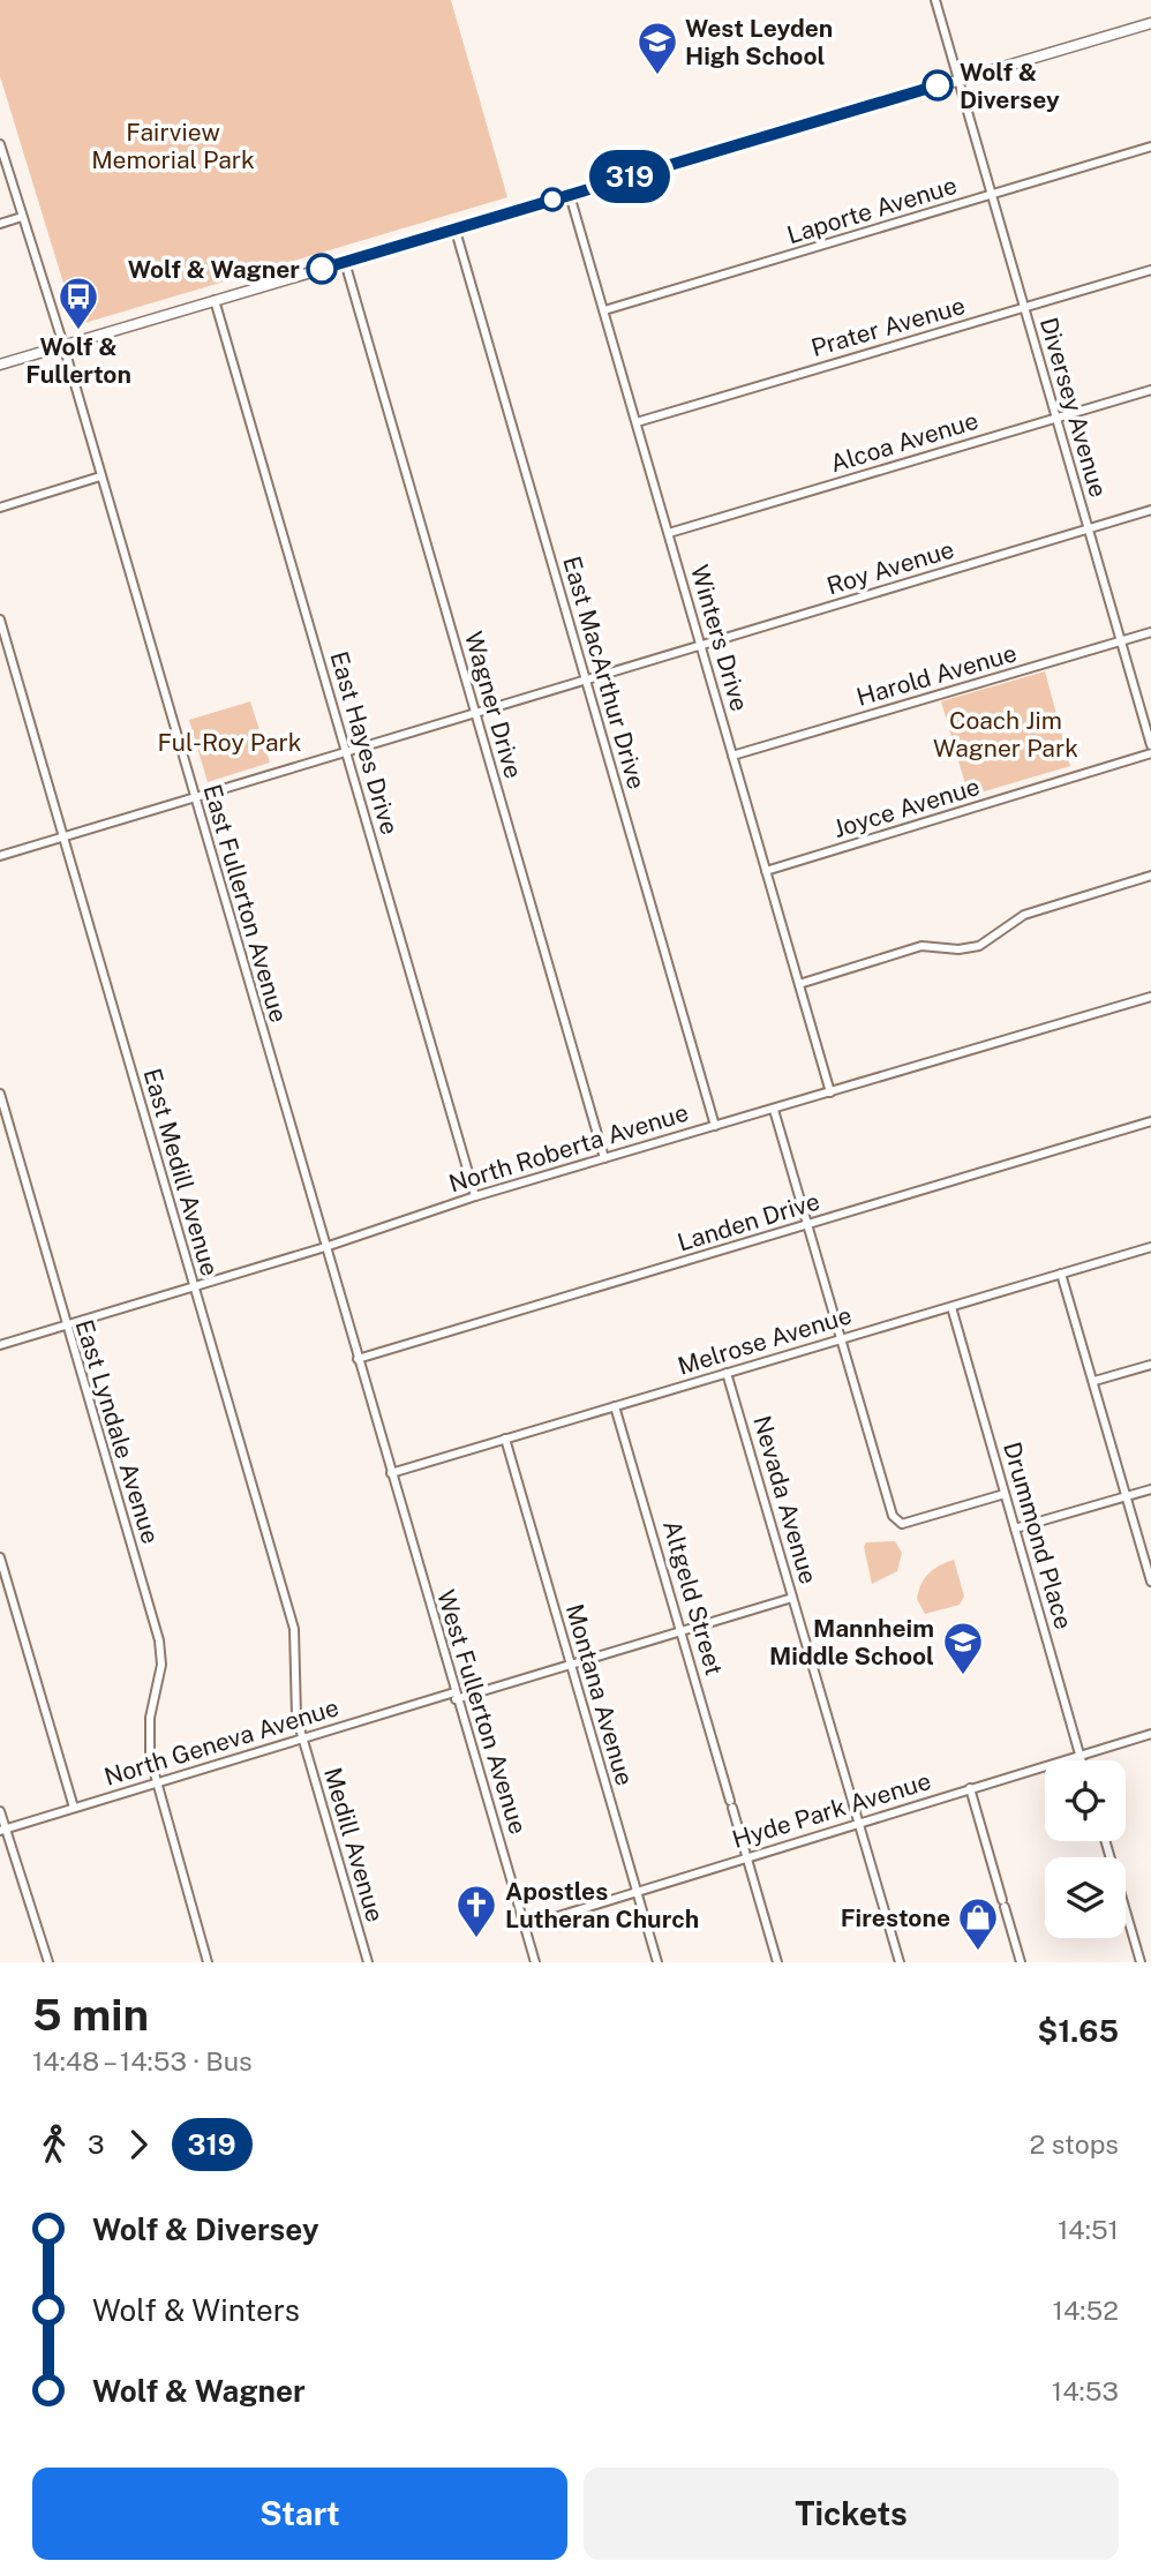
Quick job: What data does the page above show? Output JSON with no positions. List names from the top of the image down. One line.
{"streets":{"street":["Laporte Avenue","Prater Avenue","Diversey Avenue","Alcoa Avenue","Roy Avenue","Winters Drive","East MacArthur Drive","Harold Avenue","Wagner Drive","East Hayes Drive","Joyce Avenue","East Fullerton Avenue","North Roberta Avenue","East Medill Avenue","Landen Drive","Melrose Avenue","East Lyndale Avenue","Nevada Avenue","Drummond Place","Altgeld Street","Montana Avenue","West Fullerton Avenue","North Geneva Avenue","Hyde Park Avenue","Medill Avenue"]},"crossings":[["Laporte Avenue","Diversey Avenue"],["Laporte Avenue","Winters Drive"],["Prater Avenue","Diversey Avenue"],["Prater Avenue","Winters Drive"],["Diversey Avenue","Alcoa Avenue"],["Diversey Avenue","Roy Avenue"],["Diversey Avenue","Harold Avenue"],["Alcoa Avenue","Winters Drive"],["Roy Avenue","Winters Drive"],["Roy Avenue","East MacArthur Drive"],["Roy Avenue","Wagner Drive"],["Roy Avenue","East Hayes Drive"],["Roy Avenue","East Fullerton Avenue"],["Roy Avenue","East Medill Avenue"],["Winters Drive","Harold Avenue"],["Winters Drive","Joyce Avenue"],["Winters Drive","North Roberta Avenue"],["East MacArthur Drive","North Roberta Avenue"],["Wagner Drive","North Roberta Avenue"],["East Hayes Drive","North Roberta Avenue"],["East Fullerton Avenue","North Roberta Avenue"],["East Fullerton Avenue","Landen Drive"],["East Fullerton Avenue","Melrose Avenue"],["East Fullerton Avenue","West Fullerton Avenue"],["North Roberta Avenue","East Medill Avenue"],["North Roberta Avenue","East Lyndale Avenue"],["East Medill Avenue","North Geneva Avenue"],["East Medill Avenue","Medill Avenue"],["Melrose Avenue","Nevada Avenue"],["Melrose Avenue","Drummond Place"],["Melrose Avenue","Altgeld Street"],["Melrose Avenue","Montana Avenue"],["Melrose Avenue","West Fullerton Avenue"],["East Lyndale Avenue","North Geneva Avenue"],["Nevada Avenue","North Geneva Avenue"],["Nevada Avenue","Hyde Park Avenue"],["Drummond Place","Hyde Park Avenue"],["Altgeld Street","North Geneva Avenue"],["Altgeld Street","Hyde Park Avenue"],["Montana Avenue","North Geneva Avenue"],["Montana Avenue","Hyde Park Avenue"],["West Fullerton Avenue","North Geneva Avenue"],["West Fullerton Avenue","Hyde Park Avenue"],["North Geneva Avenue","Medill Avenue"]],"parks":["Fairview Memorial Park","Coach Jim Wagner Park","Ful-Roy Park"],"places":{"school or university":["West Leyden High School","Mannheim Middle School"],"other":["Wolf & Diversey","Wolf & Wagner"],"bus stop":["Wolf & Fullerton"],"church":["Apostles Lutheran Church"],"shop":["Firestone"]},"lines":["bus line 319"],"page":{"on_map":"319","heading":["5 min","14:48 – 14:53 · Bus","$1.65"],"legs":["3","319","2 stops"],"list":[{"name":"Wolf & Diversey","value":"14:51"},{"name":"Wolf & Winters","value":"14:52"},{"name":"Wolf & Wagner","value":"14:53"}],"buttons":["Start","Tickets"]}}
